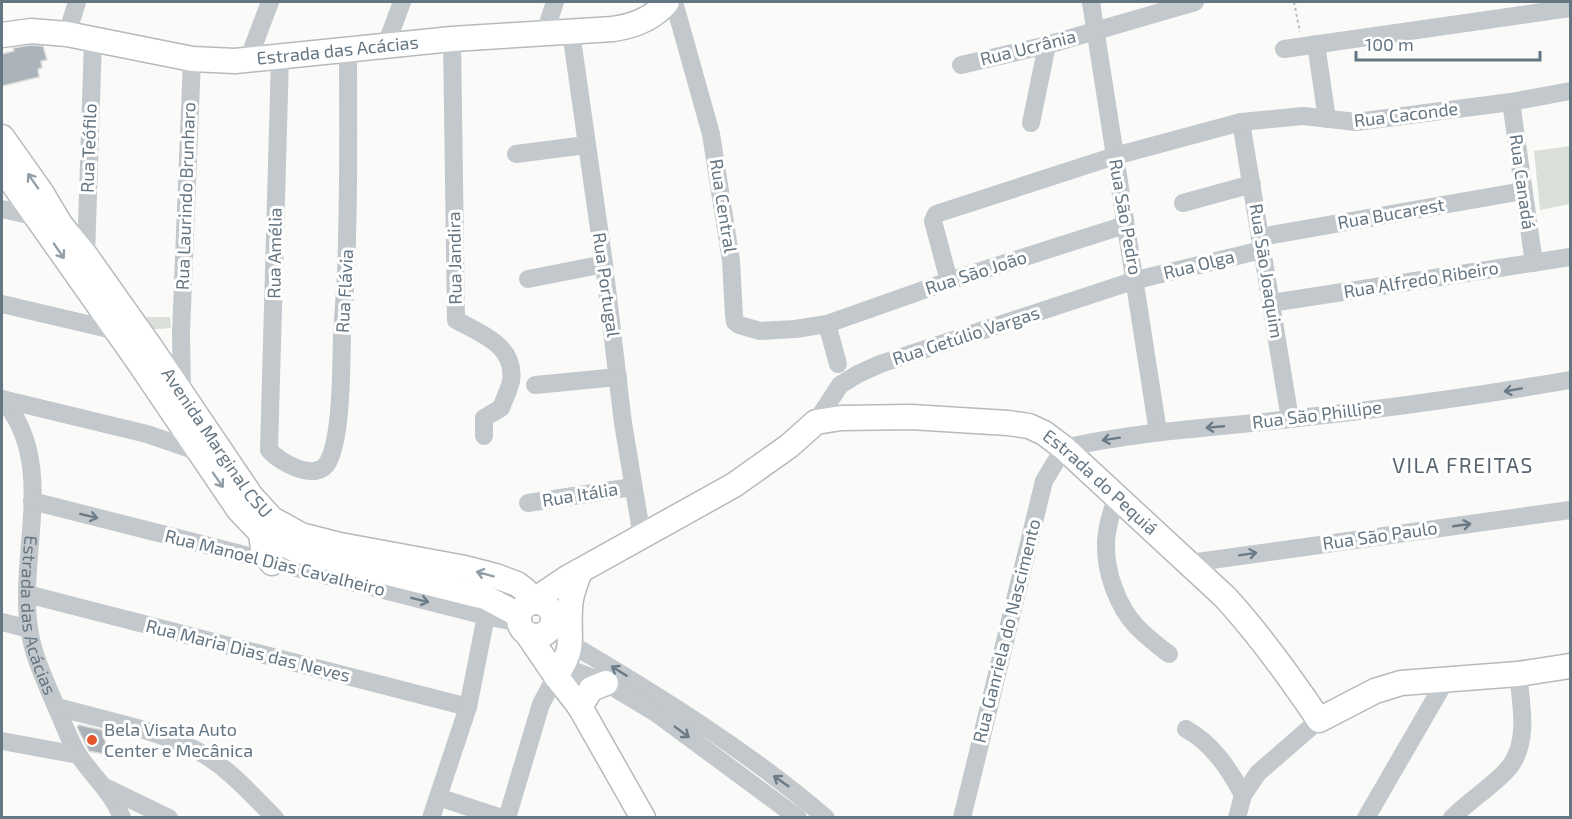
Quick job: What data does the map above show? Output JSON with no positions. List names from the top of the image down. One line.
{"streets":{"main road":["Estrada das Acácias","Avenida Marginal CSU","Estrada do Pequiá"],"street":["Rua Ucrânia","Rua Caconde","Rua Teófilo","Rua Canadá","Rua Laurindo Brunharo","Rua Central","Rua Bucarest","Rua São Pedro","Rua Amélia","Rua Jandira","Rua Olga","Rua São Joaquim","Rua São João","Rua Alfredo Ribeiro","Rua Portugal","Rua Flávia","Rua Getúlio Vargas","Rua São Phillipe","Rua Itália","Rua São Paulo","Rua Manoel Dias Cavalheiro","Rua Ganriela do Nascimento","Rua Maria Dias das Neves"]},"crossings":[["Rua Ucrânia","Rua São Pedro"],["Estrada das Acácias","Rua Teófilo"],["Estrada das Acácias","Rua Laurindo Brunharo"],["Estrada das Acácias","Rua Amélia"],["Estrada das Acácias","Rua Jandira"],["Estrada das Acácias","Rua Portugal"],["Estrada das Acácias","Rua Flávia"],["Estrada das Acácias","Rua Manoel Dias Cavalheiro"],["Estrada das Acácias","Rua Maria Dias das Neves"],["Rua Caconde","Rua Canadá"],["Rua Caconde","Rua São Pedro"],["Rua Caconde","Rua São Joaquim"],["Rua Caconde","Rua São João"],["Rua Teófilo","Avenida Marginal CSU"],["Rua Canadá","Rua Bucarest"],["Rua Canadá","Rua Alfredo Ribeiro"],["Rua Laurindo Brunharo","Avenida Marginal CSU"],["Rua Central","Rua São João"],["Rua Bucarest","Rua Olga"],["Rua Bucarest","Rua São Joaquim"],["Rua São Pedro","Rua Olga"],["Rua São Pedro","Rua São João"],["Rua São Pedro","Rua Getúlio Vargas"],["Rua São Pedro","Rua São Phillipe"],["Rua Amélia","Rua Flávia"],["Rua Olga","Rua São Joaquim"],["Rua Olga","Rua Getúlio Vargas"],["Rua São Joaquim","Rua Alfredo Ribeiro"],["Rua São Joaquim","Rua São Phillipe"],["Rua Portugal","Rua Itália"],["Rua Getúlio Vargas","Estrada do Pequiá"],["Rua São Phillipe","Estrada do Pequiá"],["Rua São Phillipe","Rua Ganriela do Nascimento"],["Avenida Marginal CSU","Rua Manoel Dias Cavalheiro"],["Estrada do Pequiá","Rua São Paulo"],["Estrada do Pequiá","Rua Ganriela do Nascimento"]],"one_way":["Rua São Phillipe","Rua São Paulo"],"districts":["VILA FREITAS"],"places":["Bela Visata Auto Center e Mecânica"],"scale_bar":"100 m"}
